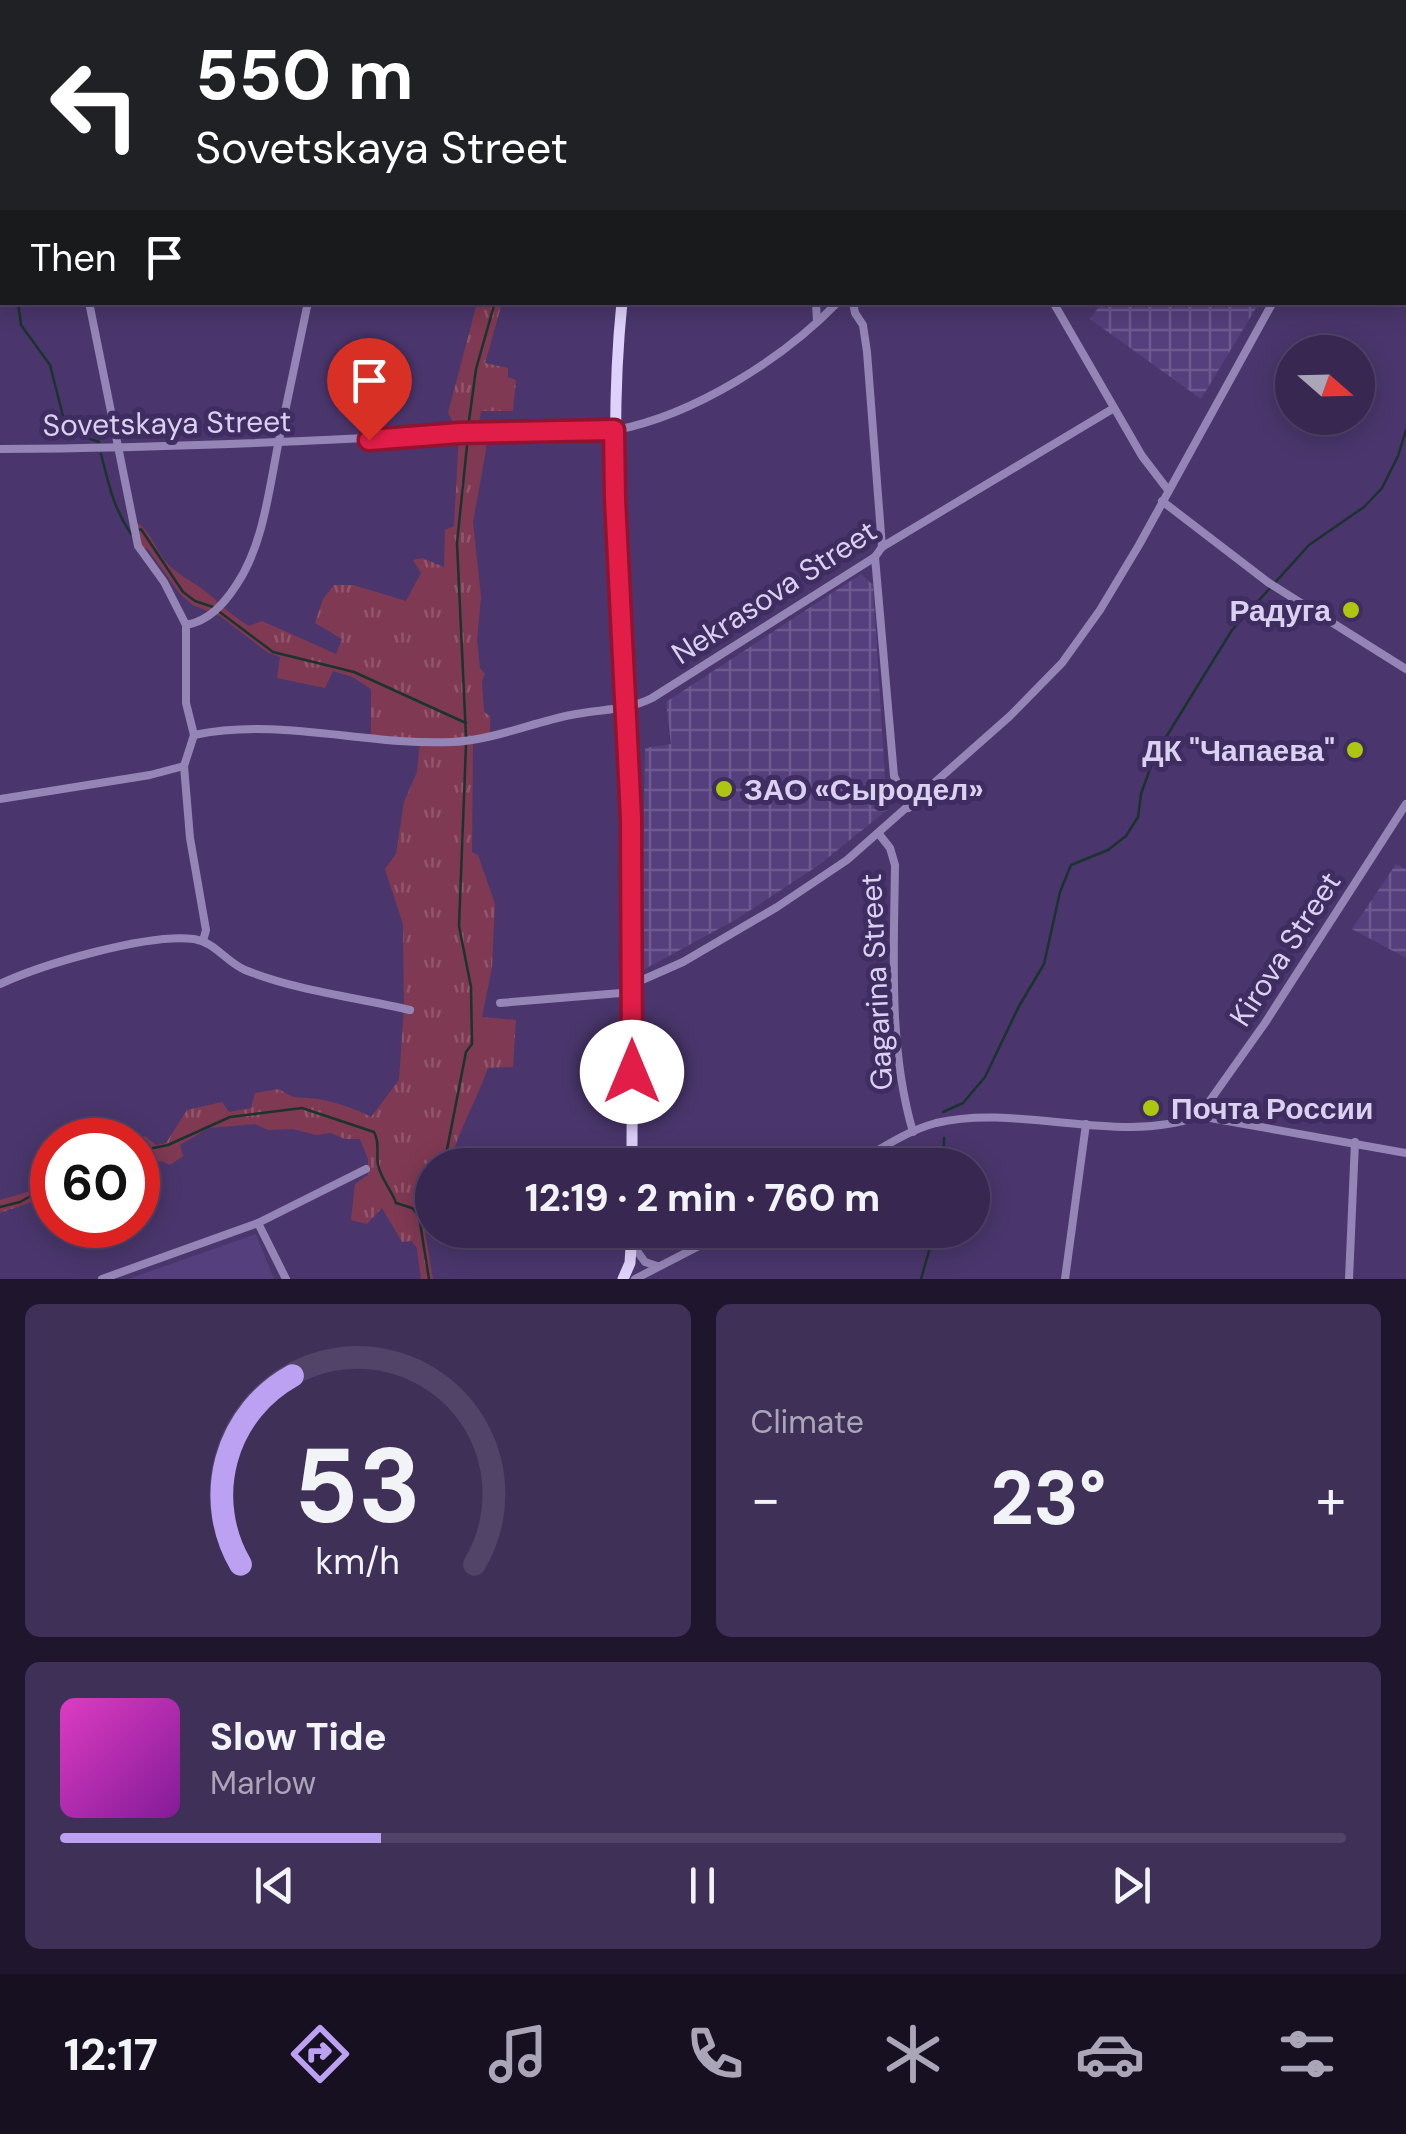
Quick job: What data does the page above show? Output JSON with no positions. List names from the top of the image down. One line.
{"streets":{"street":["Sovetskaya Street","Nekrasova Street","Kirova Street","Gagarina Street"]},"places":["Радуга","ДК \"Чапаева\"","ЗАО «Сыродел»","Почта России"],"north":"right","page":{"turn":["550 m","Sovetskaya Street"],"then":"Then","limit":"60","trip":"12:19 · 2 min · 760 m","tile":"Climate","heat":["−","23°","+"],"song":["Slow Tide","Marlow"],"tabs":"12:17","gauge":["53","km/h"]}}
